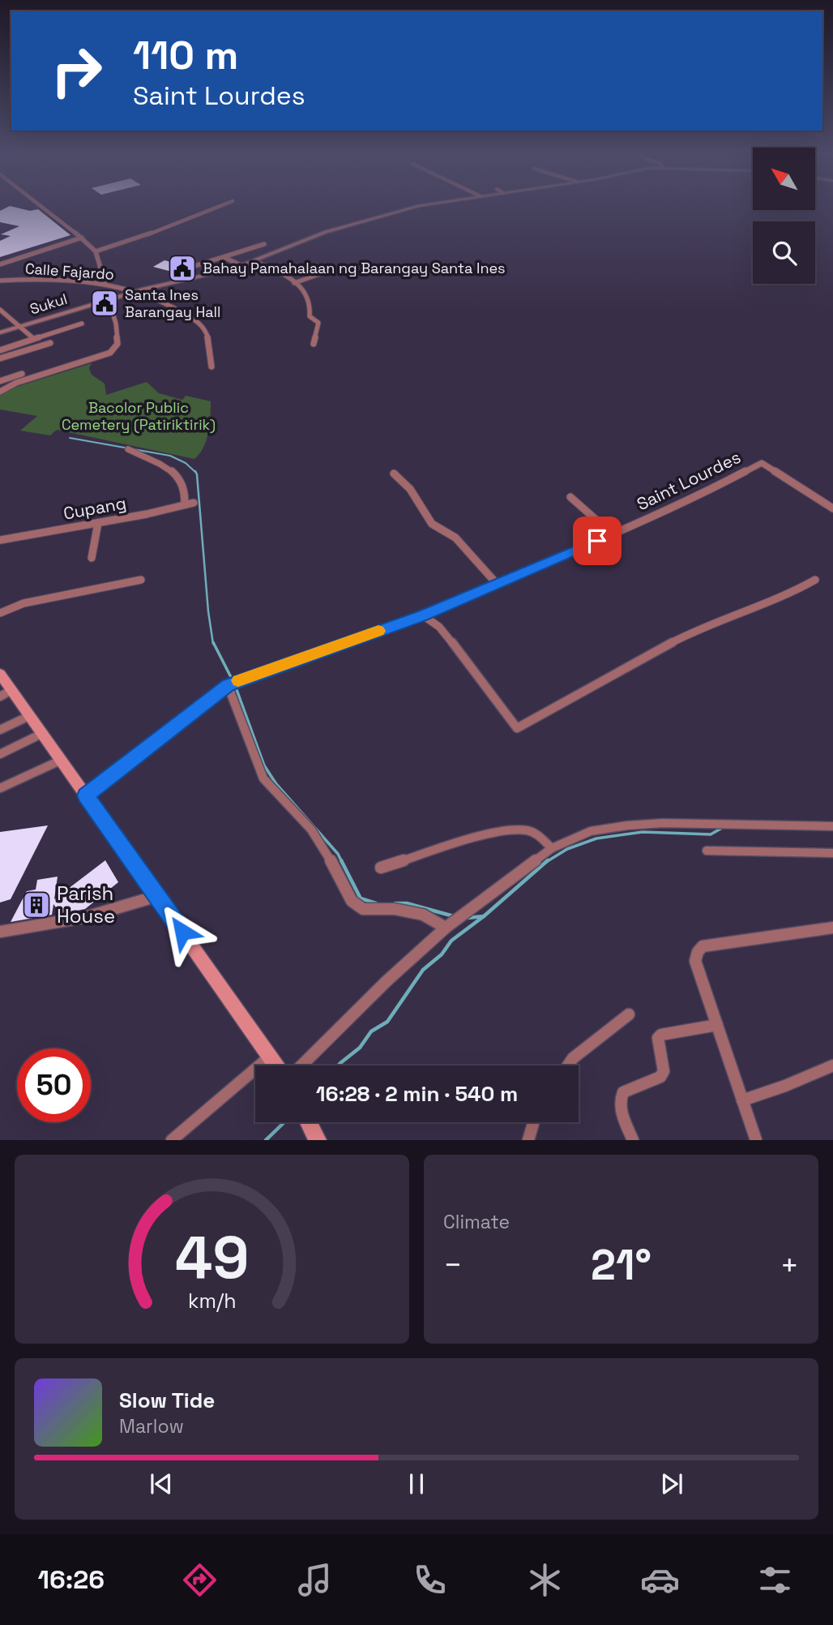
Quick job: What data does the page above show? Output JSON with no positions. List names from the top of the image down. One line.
{"streets":{"street":["Calle Fajardo","Sukul","Saint Lourdes","Cupang"]},"crossings":[["Calle Fajardo","Sukul"]],"parks":["Bacolor Public Cemetery (Patiriktirik)"],"places":{"public building":["Bahay Pamahalaan ng Barangay Santa Ines","Santa Ines Barangay Hall"],"building":["Parish House"]},"north":"top left","page":{"turn":["110 m","Saint Lourdes"],"limit":"50","trip":"16:28 · 2 min · 540 m","tile":"Climate","heat":["−","21°","+"],"song":["Slow Tide","Marlow"],"tabs":"16:26","gauge":["49","km/h"]}}
